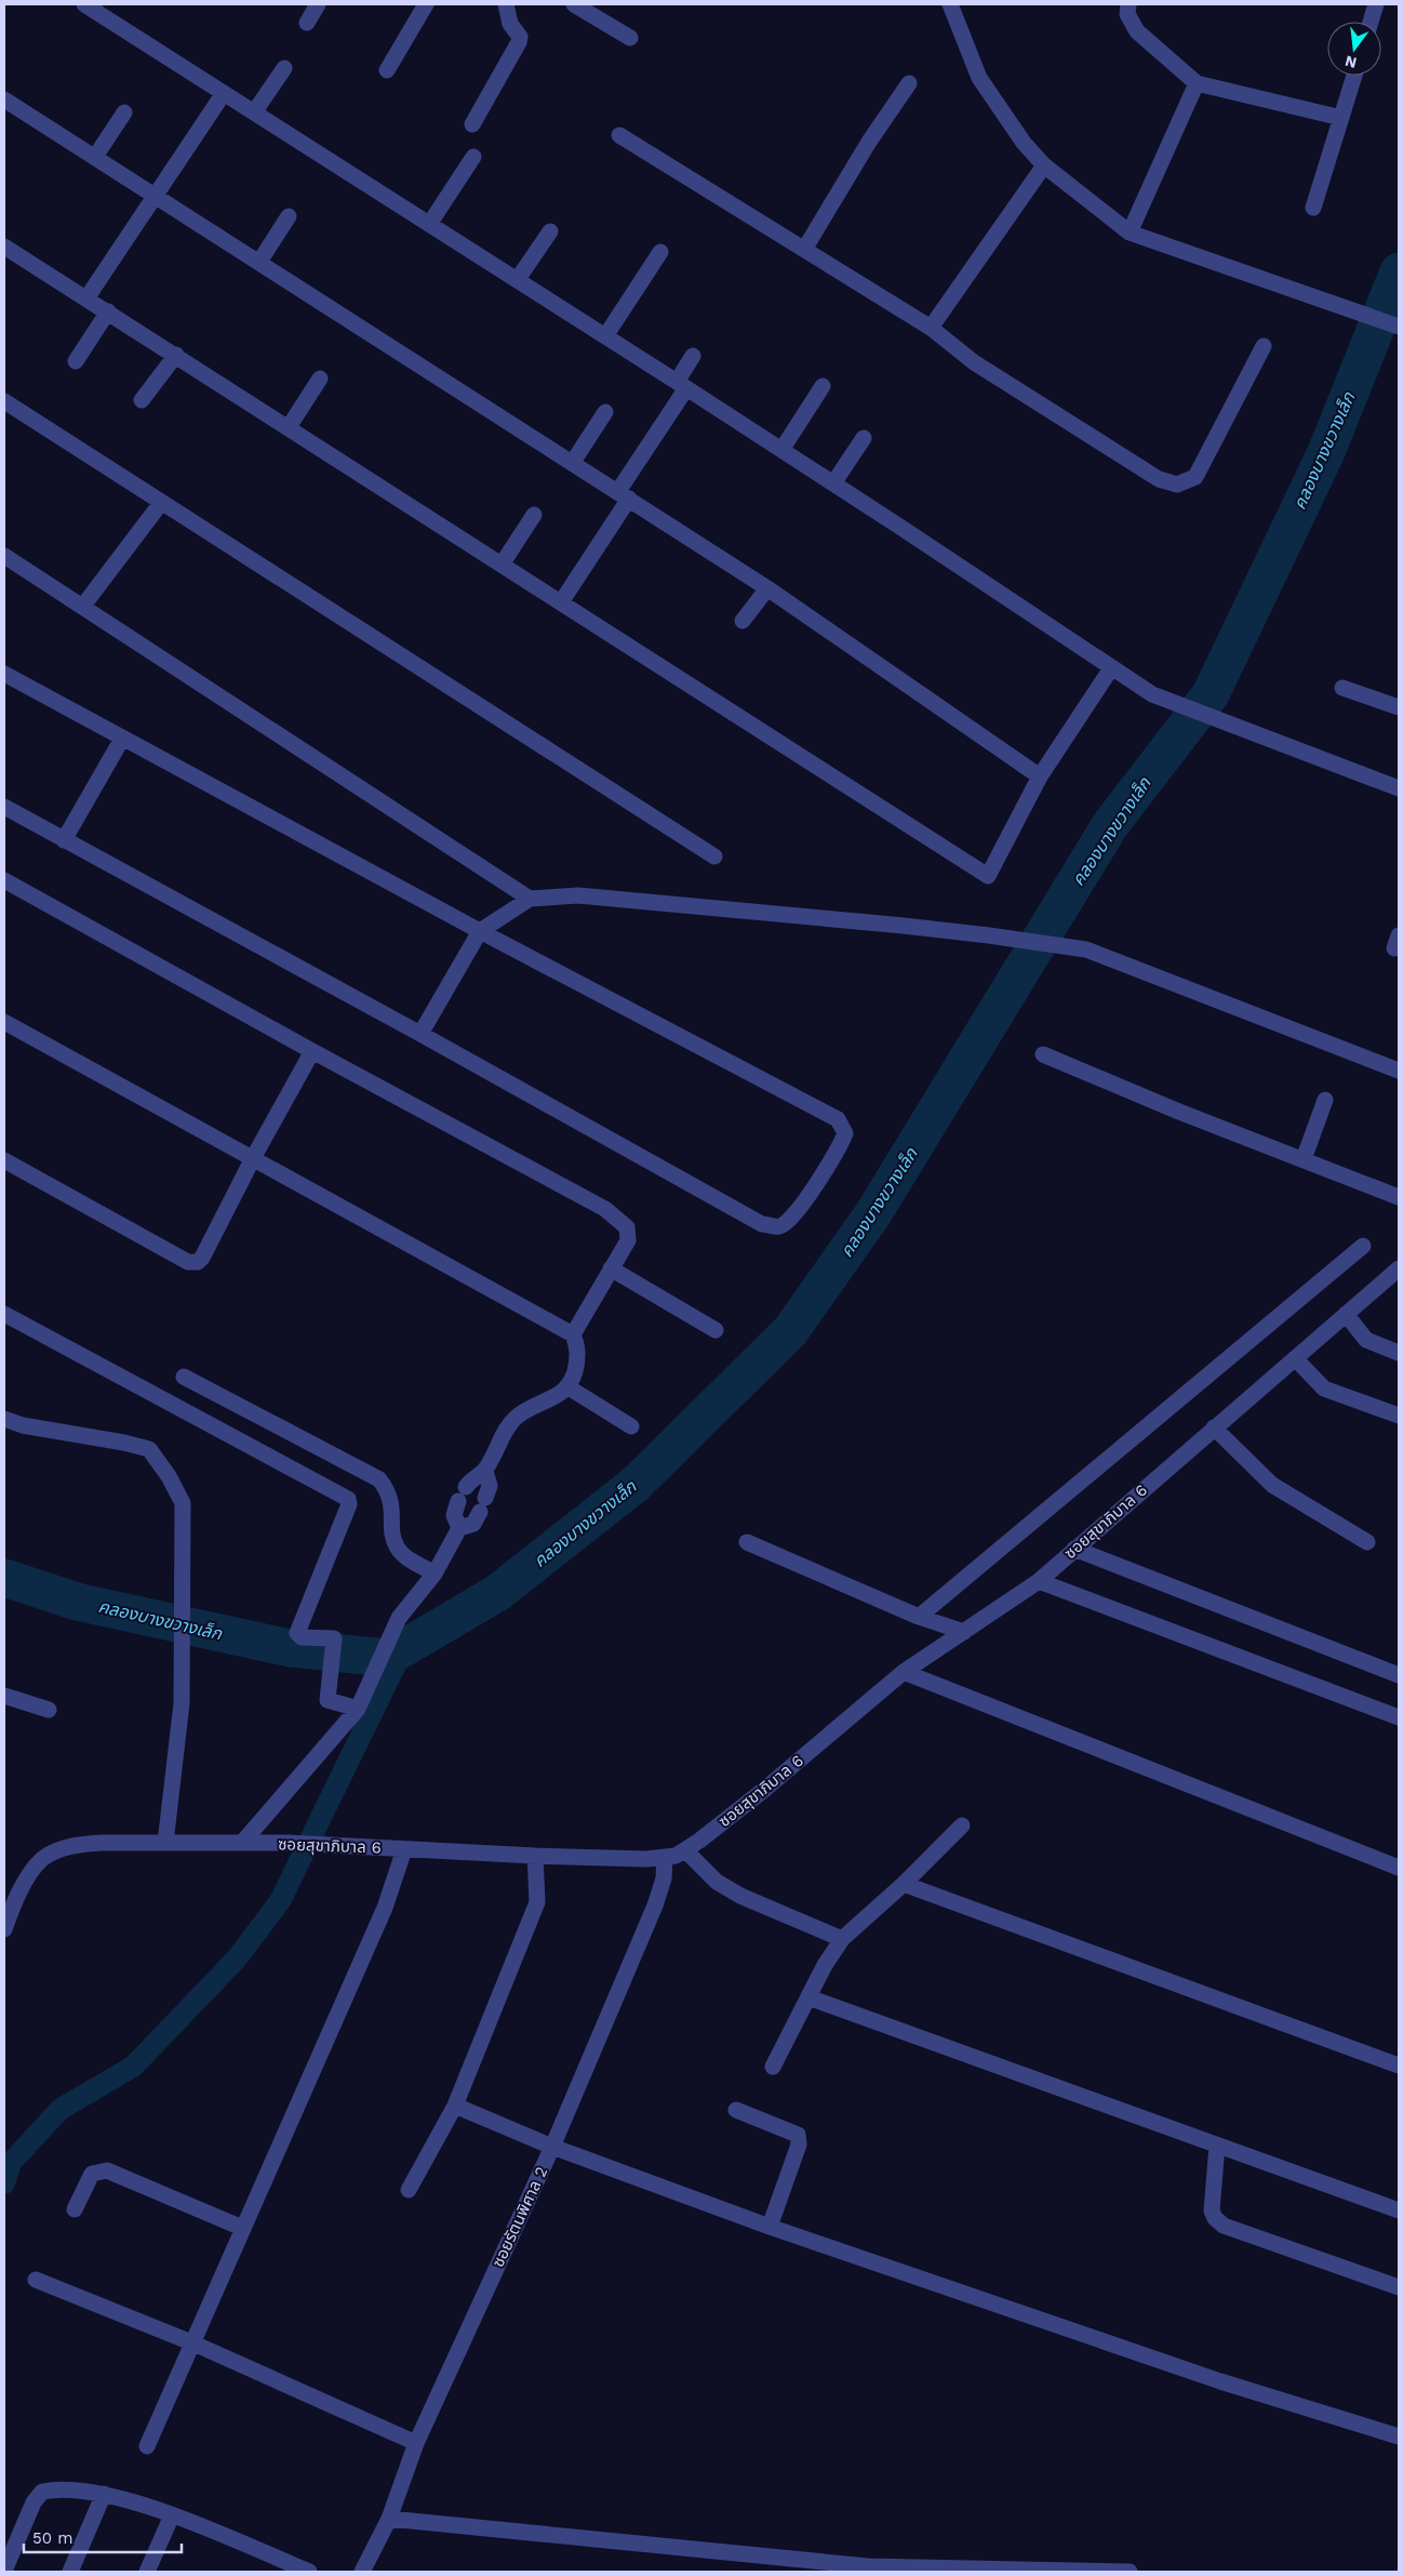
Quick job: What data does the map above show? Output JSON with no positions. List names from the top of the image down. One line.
{"streets":{"street":["ซอยสุขาภิบาล 6","ซอยรัตนพิศาล 2"]},"crossings":[["ซอยสุขาภิบาล 6","ซอยรัตนพิศาล 2"]],"water":["คลองบางขวางเล็ก"],"scale_bar":"50 m","north":"bottom"}
